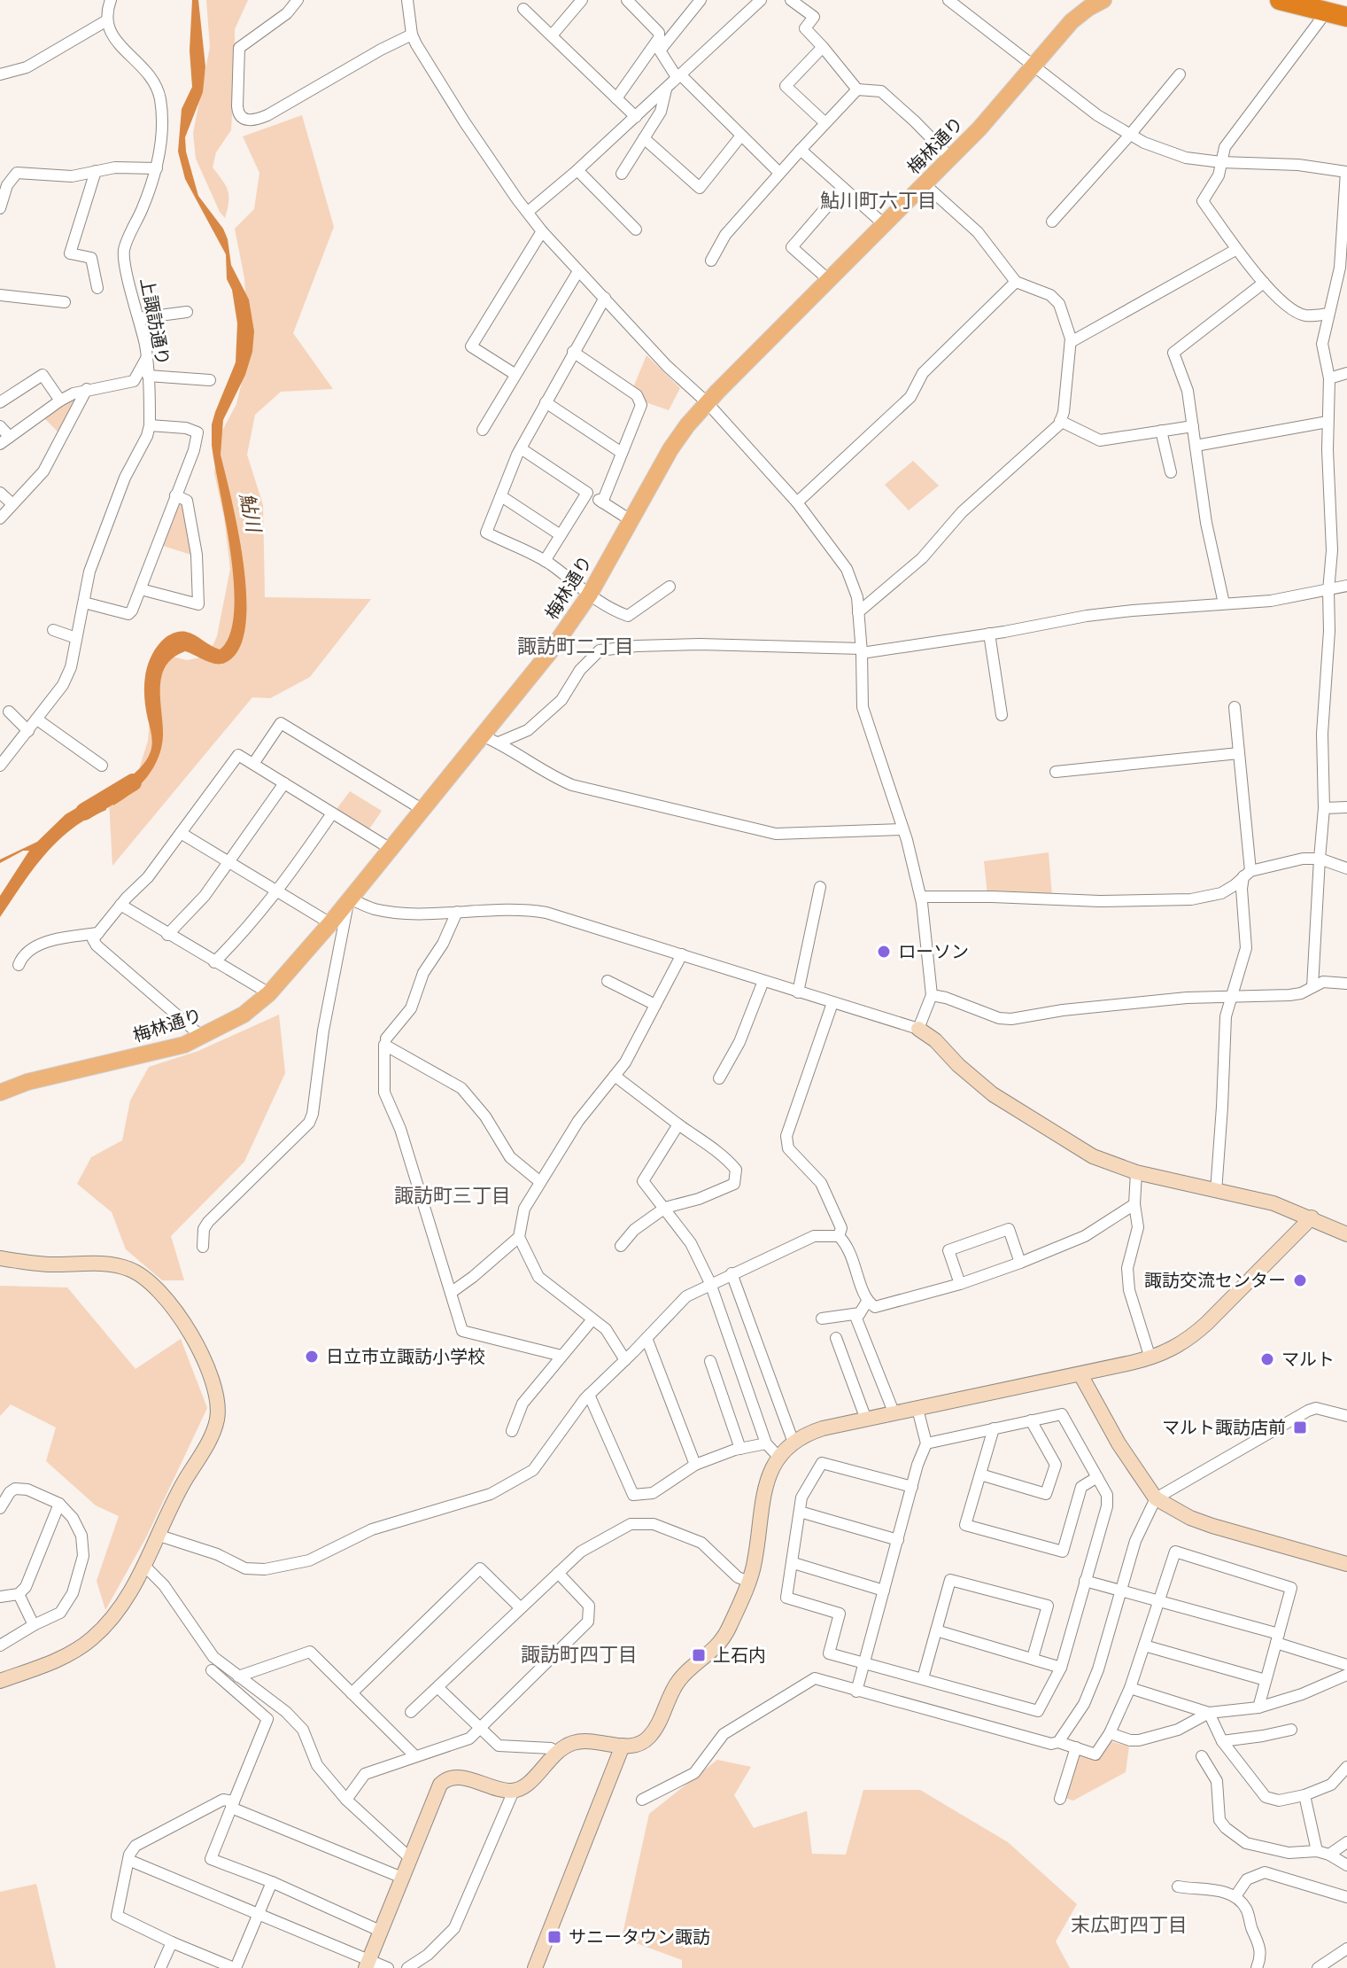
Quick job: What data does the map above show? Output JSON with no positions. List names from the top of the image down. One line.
{"streets":{"main road":["梅林通り"],"street":["上諏訪通り"]},"districts":["鮎川町六丁目","諏訪町二丁目","諏訪町三丁目","諏訪町四丁目","末広町四丁目"],"water":["鮎川"],"places":{"other":["ローソン","諏訪交流センター","日立市立諏訪小学校","マルト"],"transit":["マルト諏訪店前","上石内","サニータウン諏訪"]}}
